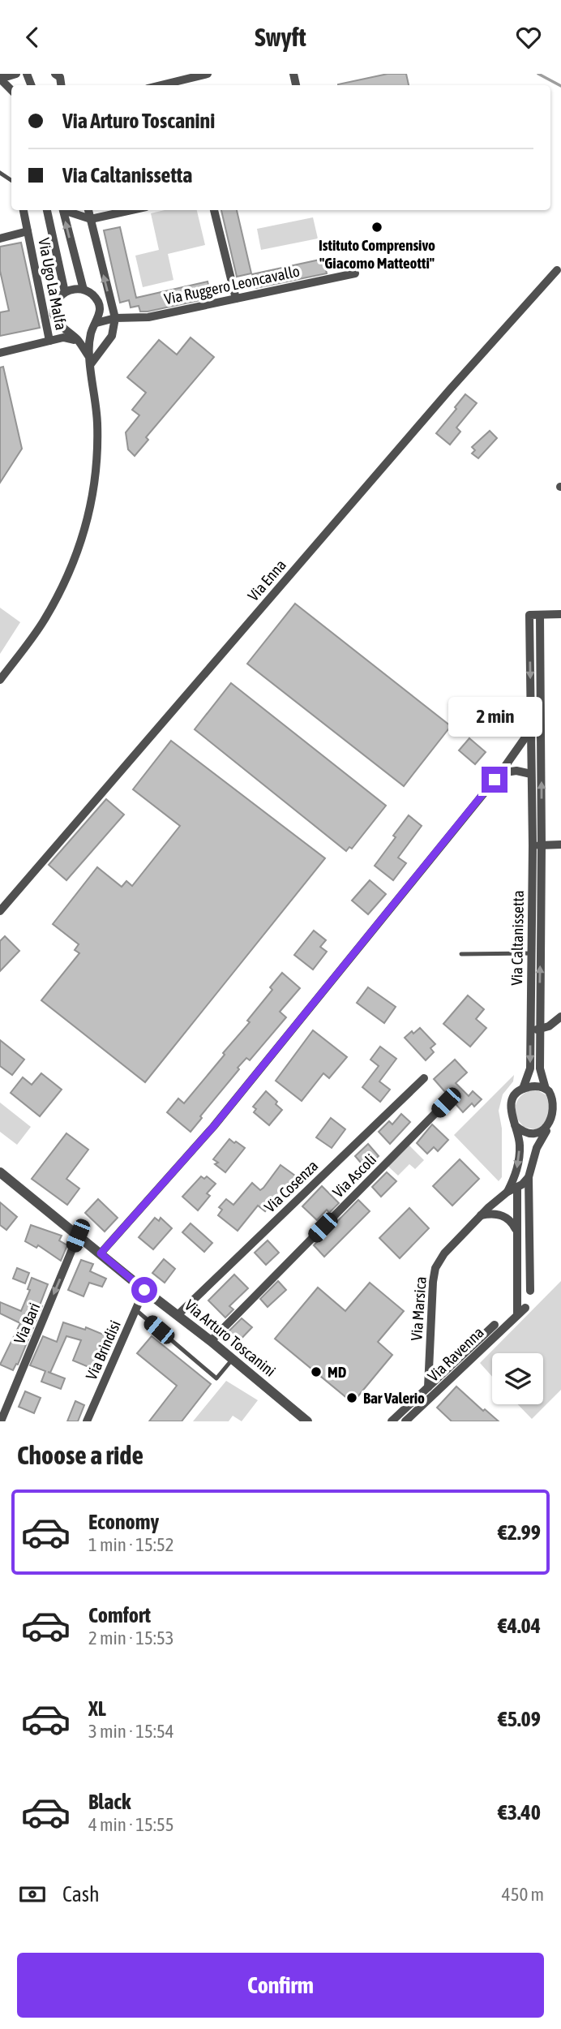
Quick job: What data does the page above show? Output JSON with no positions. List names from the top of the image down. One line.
{"streets":{"street":["Via Ugo La Malfa","Via Ruggero Leoncavallo","Via Enna","Via Caltanissetta","Via Ascoli","Via Cosenza","Via Marsica","Via Bari","Via Arturo Toscanini","Via Brindisi","Via Ravenna"]},"crossings":[["Via Ugo La Malfa","Via Ruggero Leoncavallo"],["Via Caltanissetta","Via Marsica"],["Via Ascoli","Via Arturo Toscanini"],["Via Cosenza","Via Arturo Toscanini"],["Via Bari","Via Arturo Toscanini"],["Via Arturo Toscanini","Via Brindisi"]],"one_way":["Via Bari"],"places":["Istituto Comprensivo \"Giacomo Matteotti\"","MD","Bar Valerio"],"page":{"header":"Swyft","banner":["Via Arturo Toscanini","Via Caltanissetta"],"bubble":"2 min","heading":"Choose a ride","list":[{"name":"Economy","note":"1 min · 15:52","value":"€2.99"},{"name":"Comfort","note":"2 min · 15:53","value":"€4.04"},{"name":"XL","note":"3 min · 15:54","value":"€5.09"},{"name":"Black","note":"4 min · 15:55","value":"€3.40"}],"pay":["Cash","450 m"],"buttons":"Confirm"}}
